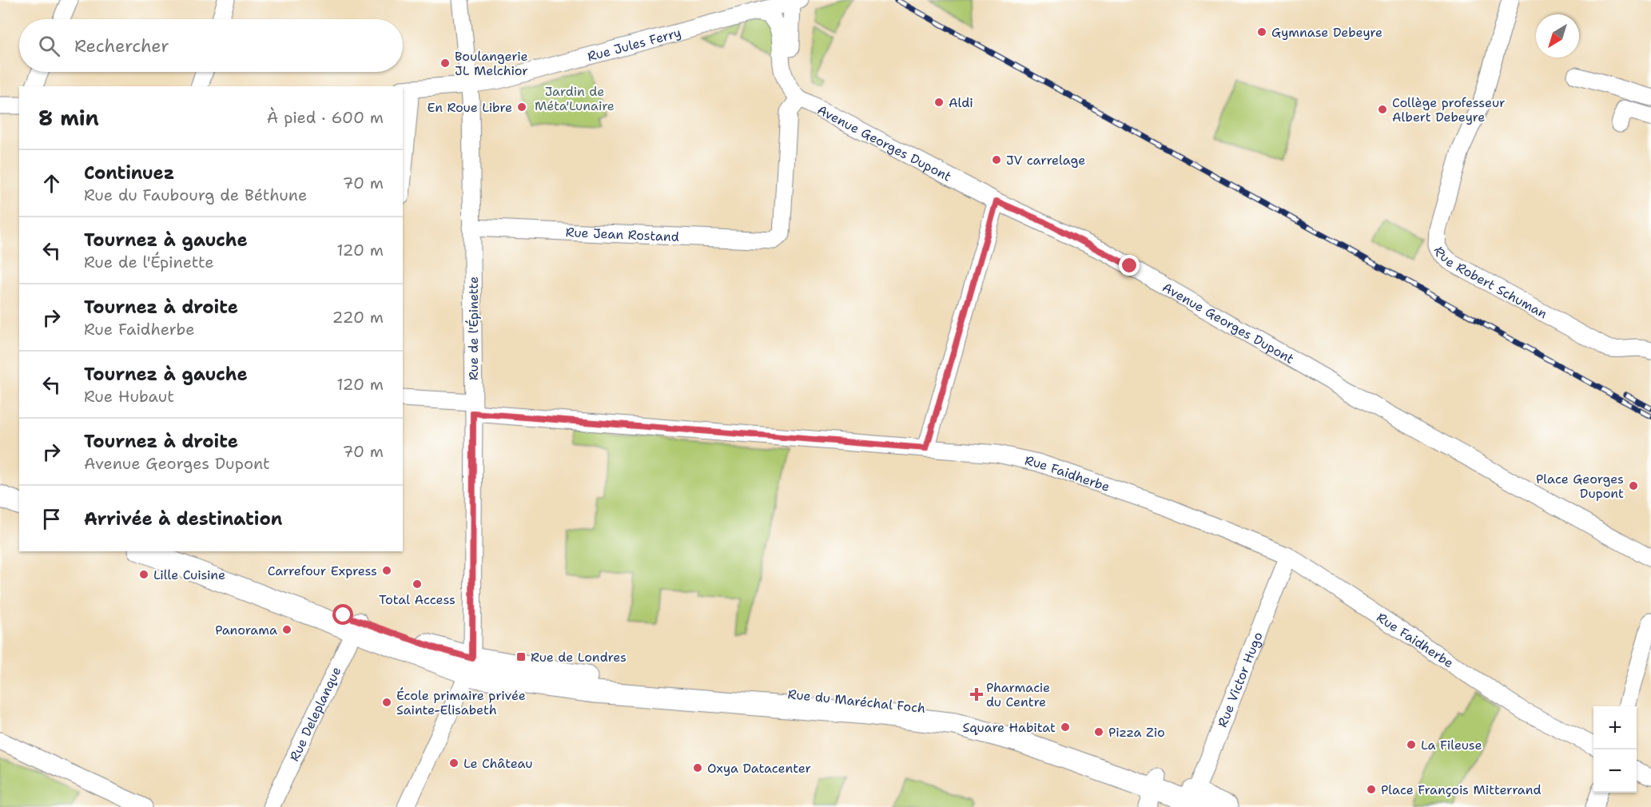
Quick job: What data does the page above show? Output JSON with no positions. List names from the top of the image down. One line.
{"streets":{"main road":["Rue du Maréchal Foch"],"street":["Rue Jules Ferry","Avenue Georges Dupont","Rue Jean Rostand","Rue Robert Schuman","Rue de l'Épinette","Rue Faidherbe","Rue Victor Hugo","Rue Deleplanque"]},"crossings":[["Rue Jules Ferry","Rue de l'Épinette"],["Avenue Georges Dupont","Rue Jean Rostand"],["Rue Jean Rostand","Rue de l'Épinette"],["Rue de l'Épinette","Rue Faidherbe"],["Rue de l'Épinette","Rue du Maréchal Foch"],["Rue Faidherbe","Rue Victor Hugo"],["Rue Victor Hugo","Rue du Maréchal Foch"],["Rue du Maréchal Foch","Rue Deleplanque"]],"parks":["Jardin de Méta'Lunaire"],"places":{"other":["Gymnase Debeyre","Boulangerie JL Melchior","Aldi","En Roue Libre","Collège professeur Albert Debeyre","JV carrelage","Place Georges Dupont","Carrefour Express","Lille Cuisine","Total Access","Panorama","École primaire privée Sainte-Elisabeth","Square Habitat","Pizza Zio","La Fileuse","Le Château","Oxya Datacenter","Place François Mitterrand"],"transit":["Rue de Londres"],"health":["Pharmacie du Centre"]},"north":"bottom left","page":{"search":"Rechercher","heading":["8 min","À pied · 600 m"],"list":[["Continuez","Rue du Faubourg de Béthune","70 m"],["Tournez à gauche","Rue de l'Épinette","120 m"],["Tournez à droite","Rue Faidherbe","220 m"],["Tournez à gauche","Rue Hubaut","120 m"],["Tournez à droite","Avenue Georges Dupont","70 m"],"Arrivée à destination"],"map_buttons":["+","−"]}}
